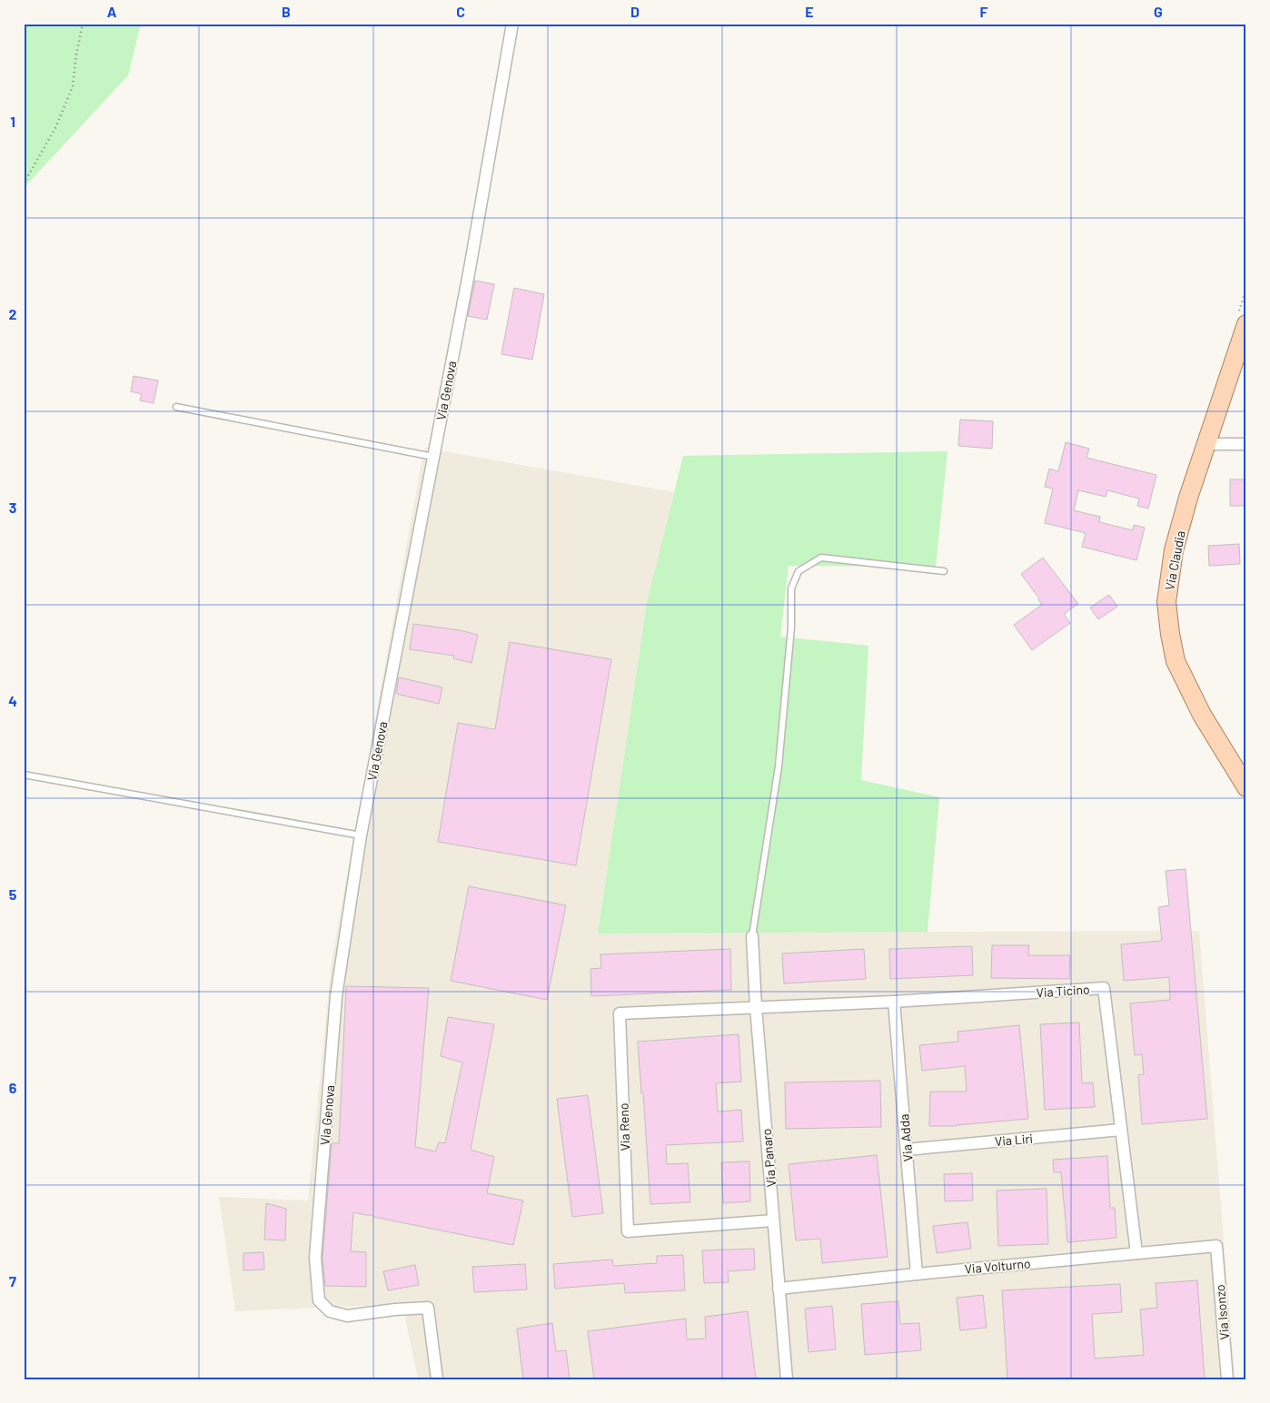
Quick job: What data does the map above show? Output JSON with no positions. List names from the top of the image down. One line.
{"streets":{"main road":["Via Claudia"],"street":["Via Genova","Via Ticino","Via Reno","Via Adda","Via Liri","Via Panaro","Via Volturno","Via Isonzo"]},"crossings":[["Via Ticino","Via Reno"],["Via Ticino","Via Adda"],["Via Ticino","Via Liri"],["Via Ticino","Via Panaro"],["Via Ticino","Via Volturno"],["Via Reno","Via Panaro"],["Via Adda","Via Liri"],["Via Adda","Via Volturno"],["Via Panaro","Via Volturno"],["Via Volturno","Via Isonzo"]],"grid":{"columns":["A","B","C","D","E","F","G"],"rows":["1","2","3","4","5","6","7"]}}
